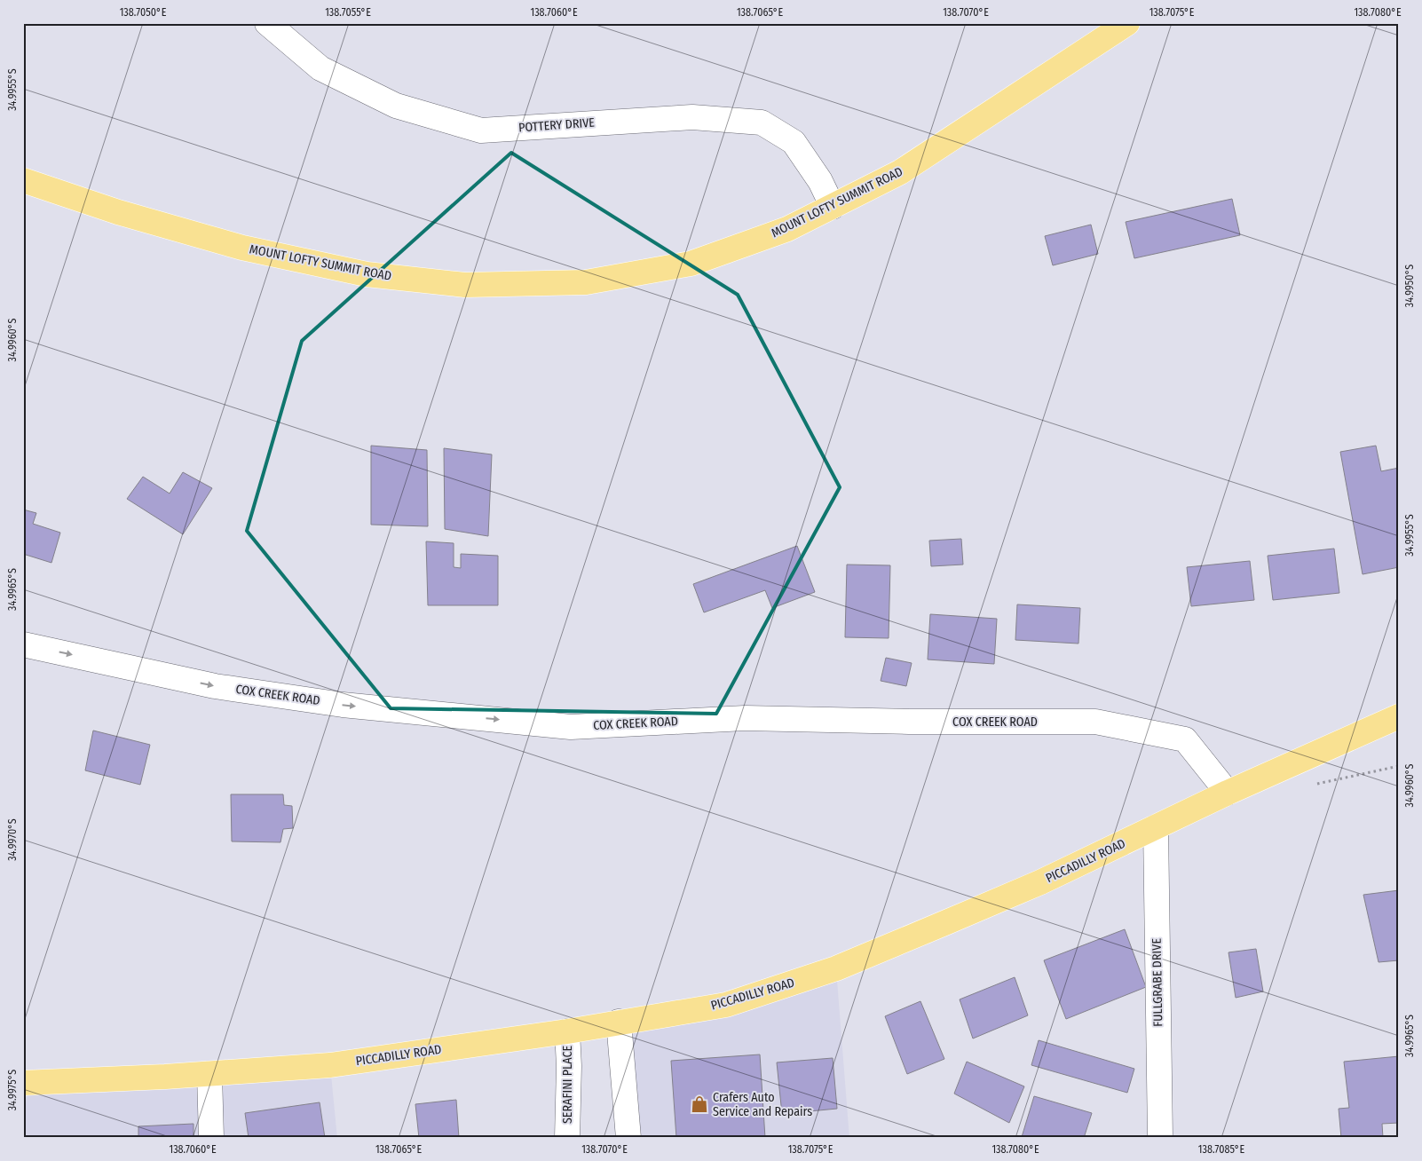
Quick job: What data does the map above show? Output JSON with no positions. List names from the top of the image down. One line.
{"streets":{"main road":["MOUNT LOFTY SUMMIT ROAD","PICCADILLY ROAD"],"street":["POTTERY DRIVE","COX CREEK ROAD","FULLGRABE DRIVE","SERAFINI PLACE"]},"crossings":[["POTTERY DRIVE","MOUNT LOFTY SUMMIT ROAD"],["COX CREEK ROAD","PICCADILLY ROAD"],["PICCADILLY ROAD","FULLGRABE DRIVE"],["PICCADILLY ROAD","SERAFINI PLACE"]],"one_way":["COX CREEK ROAD"],"places":{"shop":["Crafers Auto Service and Repairs"]},"coordinates":["138.7050°E","138.7055°E","138.7060°E","138.7065°E","138.7070°E","138.7075°E","138.7080°E","34.9955°S","34.9950°S","34.9960°S","34.9965°S","34.9970°S","34.9975°S","138.7085°E"]}
